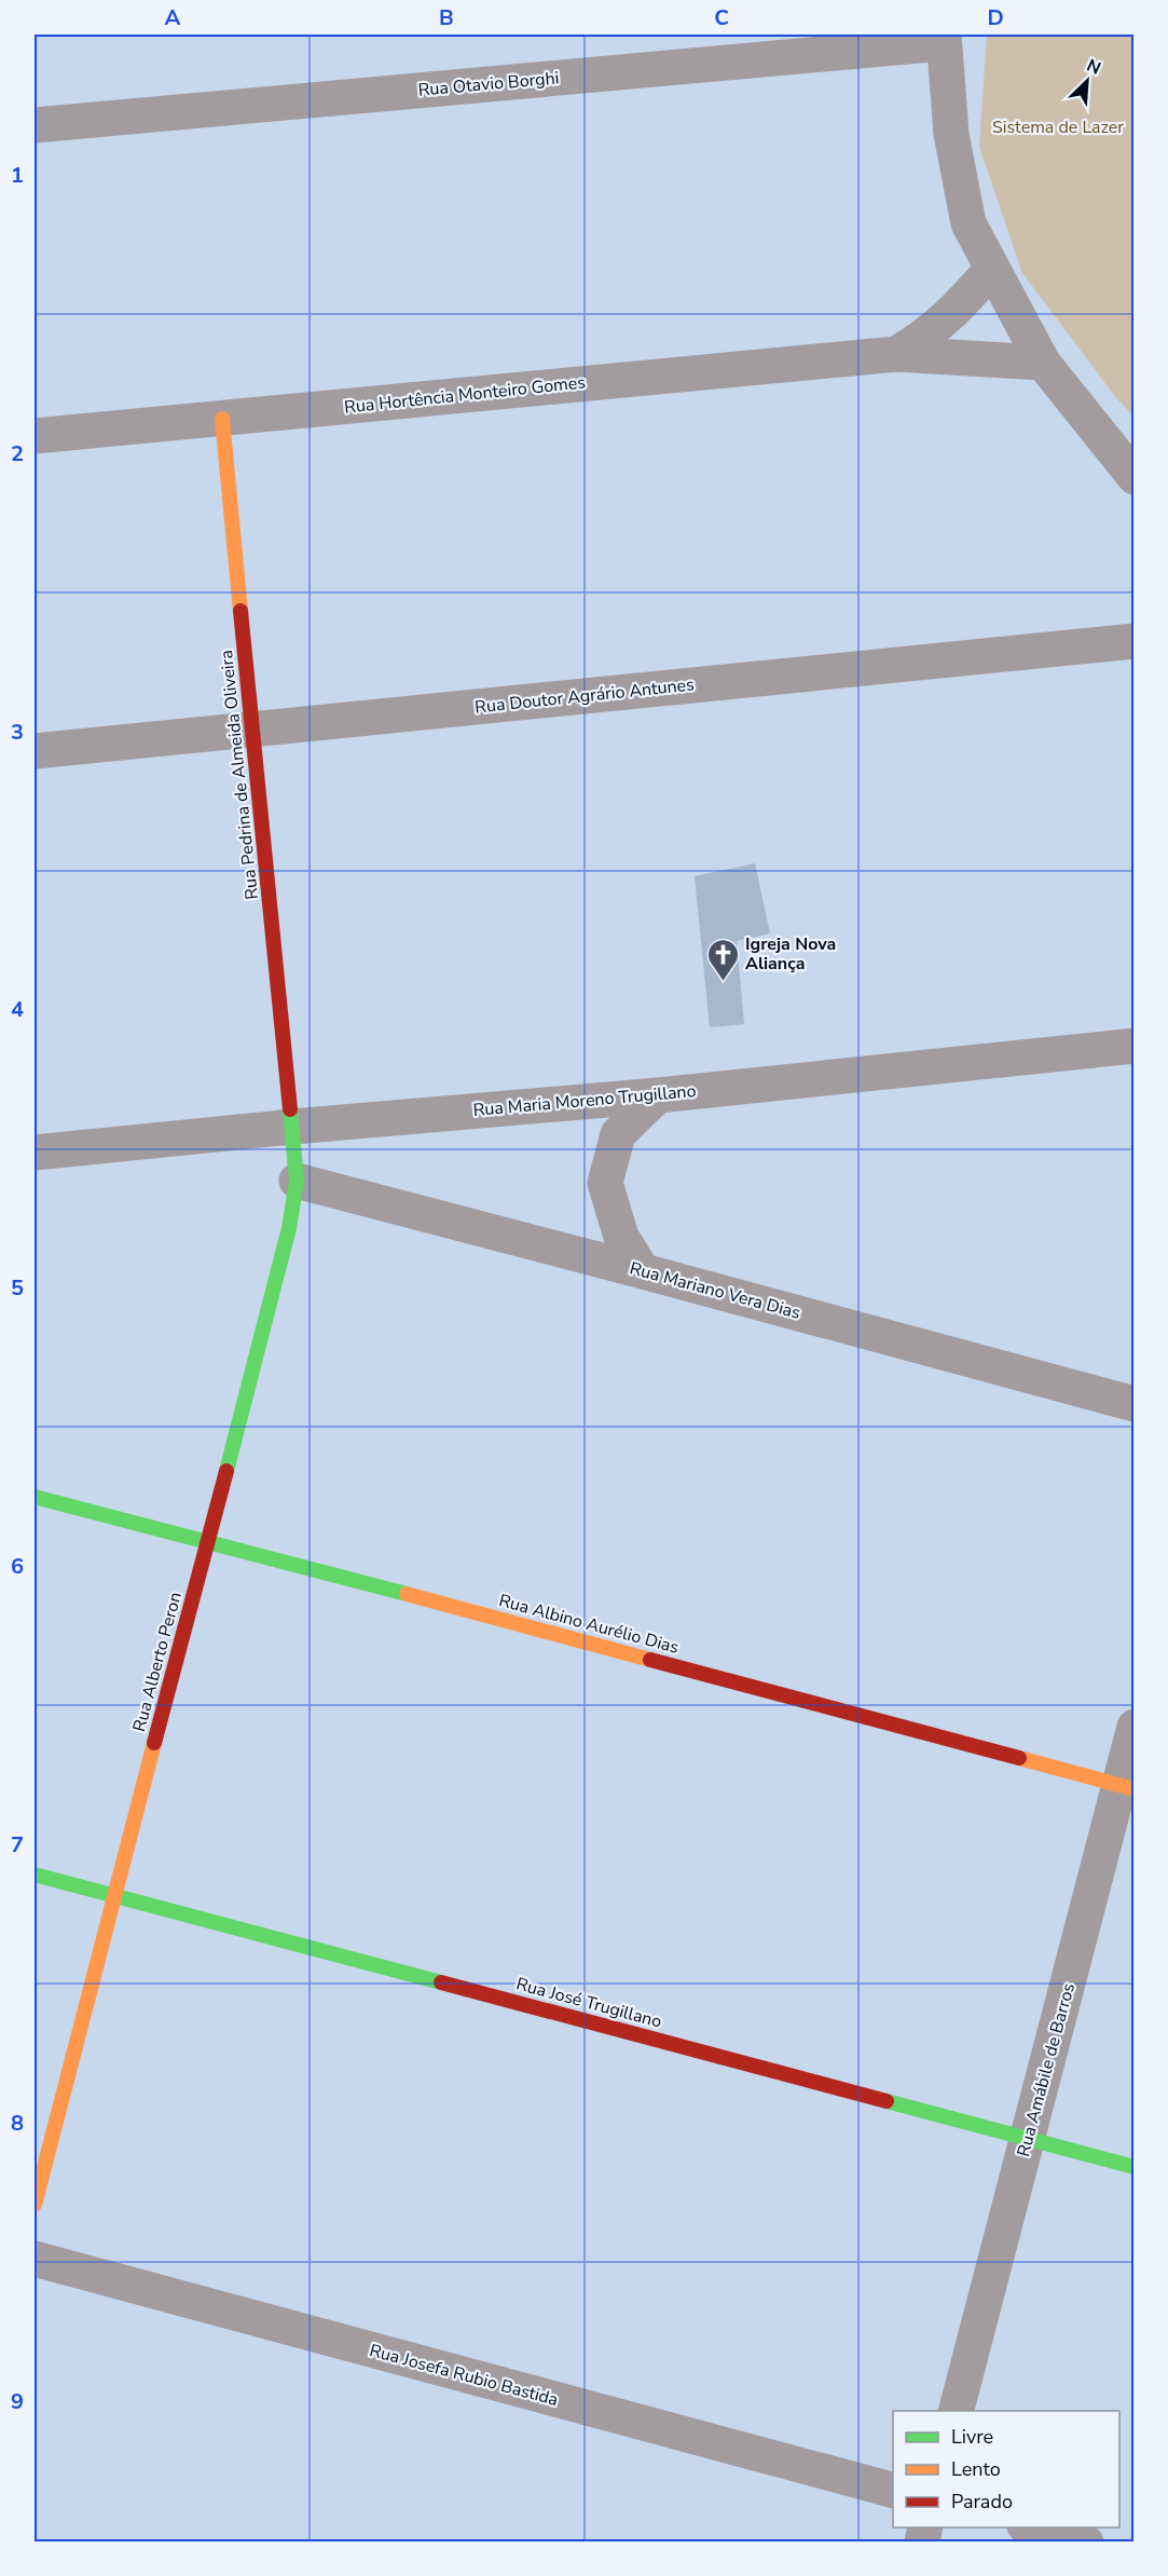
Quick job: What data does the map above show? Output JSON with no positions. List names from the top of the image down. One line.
{"streets":{"street":["Rua Otavio Borghi","Rua Hortência Monteiro Gomes","Rua Doutor Agrário Antunes","Rua Pedrina de Almeida Oliveira","Rua Maria Moreno Trugillano","Rua Mariano Vera Dias","Rua Albino Aurélio Dias","Rua Alberto Peron","Rua José Trugillano","Rua Amábile de Barros","Rua Josefa Rubio Bastida"]},"crossings":[["Rua Hortência Monteiro Gomes","Rua Pedrina de Almeida Oliveira"],["Rua Doutor Agrário Antunes","Rua Pedrina de Almeida Oliveira"],["Rua Pedrina de Almeida Oliveira","Rua Maria Moreno Trugillano"],["Rua Pedrina de Almeida Oliveira","Rua Alberto Peron"],["Rua Maria Moreno Trugillano","Rua Alberto Peron"],["Rua Mariano Vera Dias","Rua Alberto Peron"],["Rua Albino Aurélio Dias","Rua Alberto Peron"],["Rua Albino Aurélio Dias","Rua Amábile de Barros"],["Rua Alberto Peron","Rua José Trugillano"],["Rua José Trugillano","Rua Amábile de Barros"]],"parks":["Sistema de Lazer"],"places":{"church":["Igreja Nova Aliança"]},"legend":["Livre","Lento","Parado"],"north":"top right","grid":{"columns":["A","B","C","D"],"rows":["1","2","3","4","5","6","7","8","9"]}}
